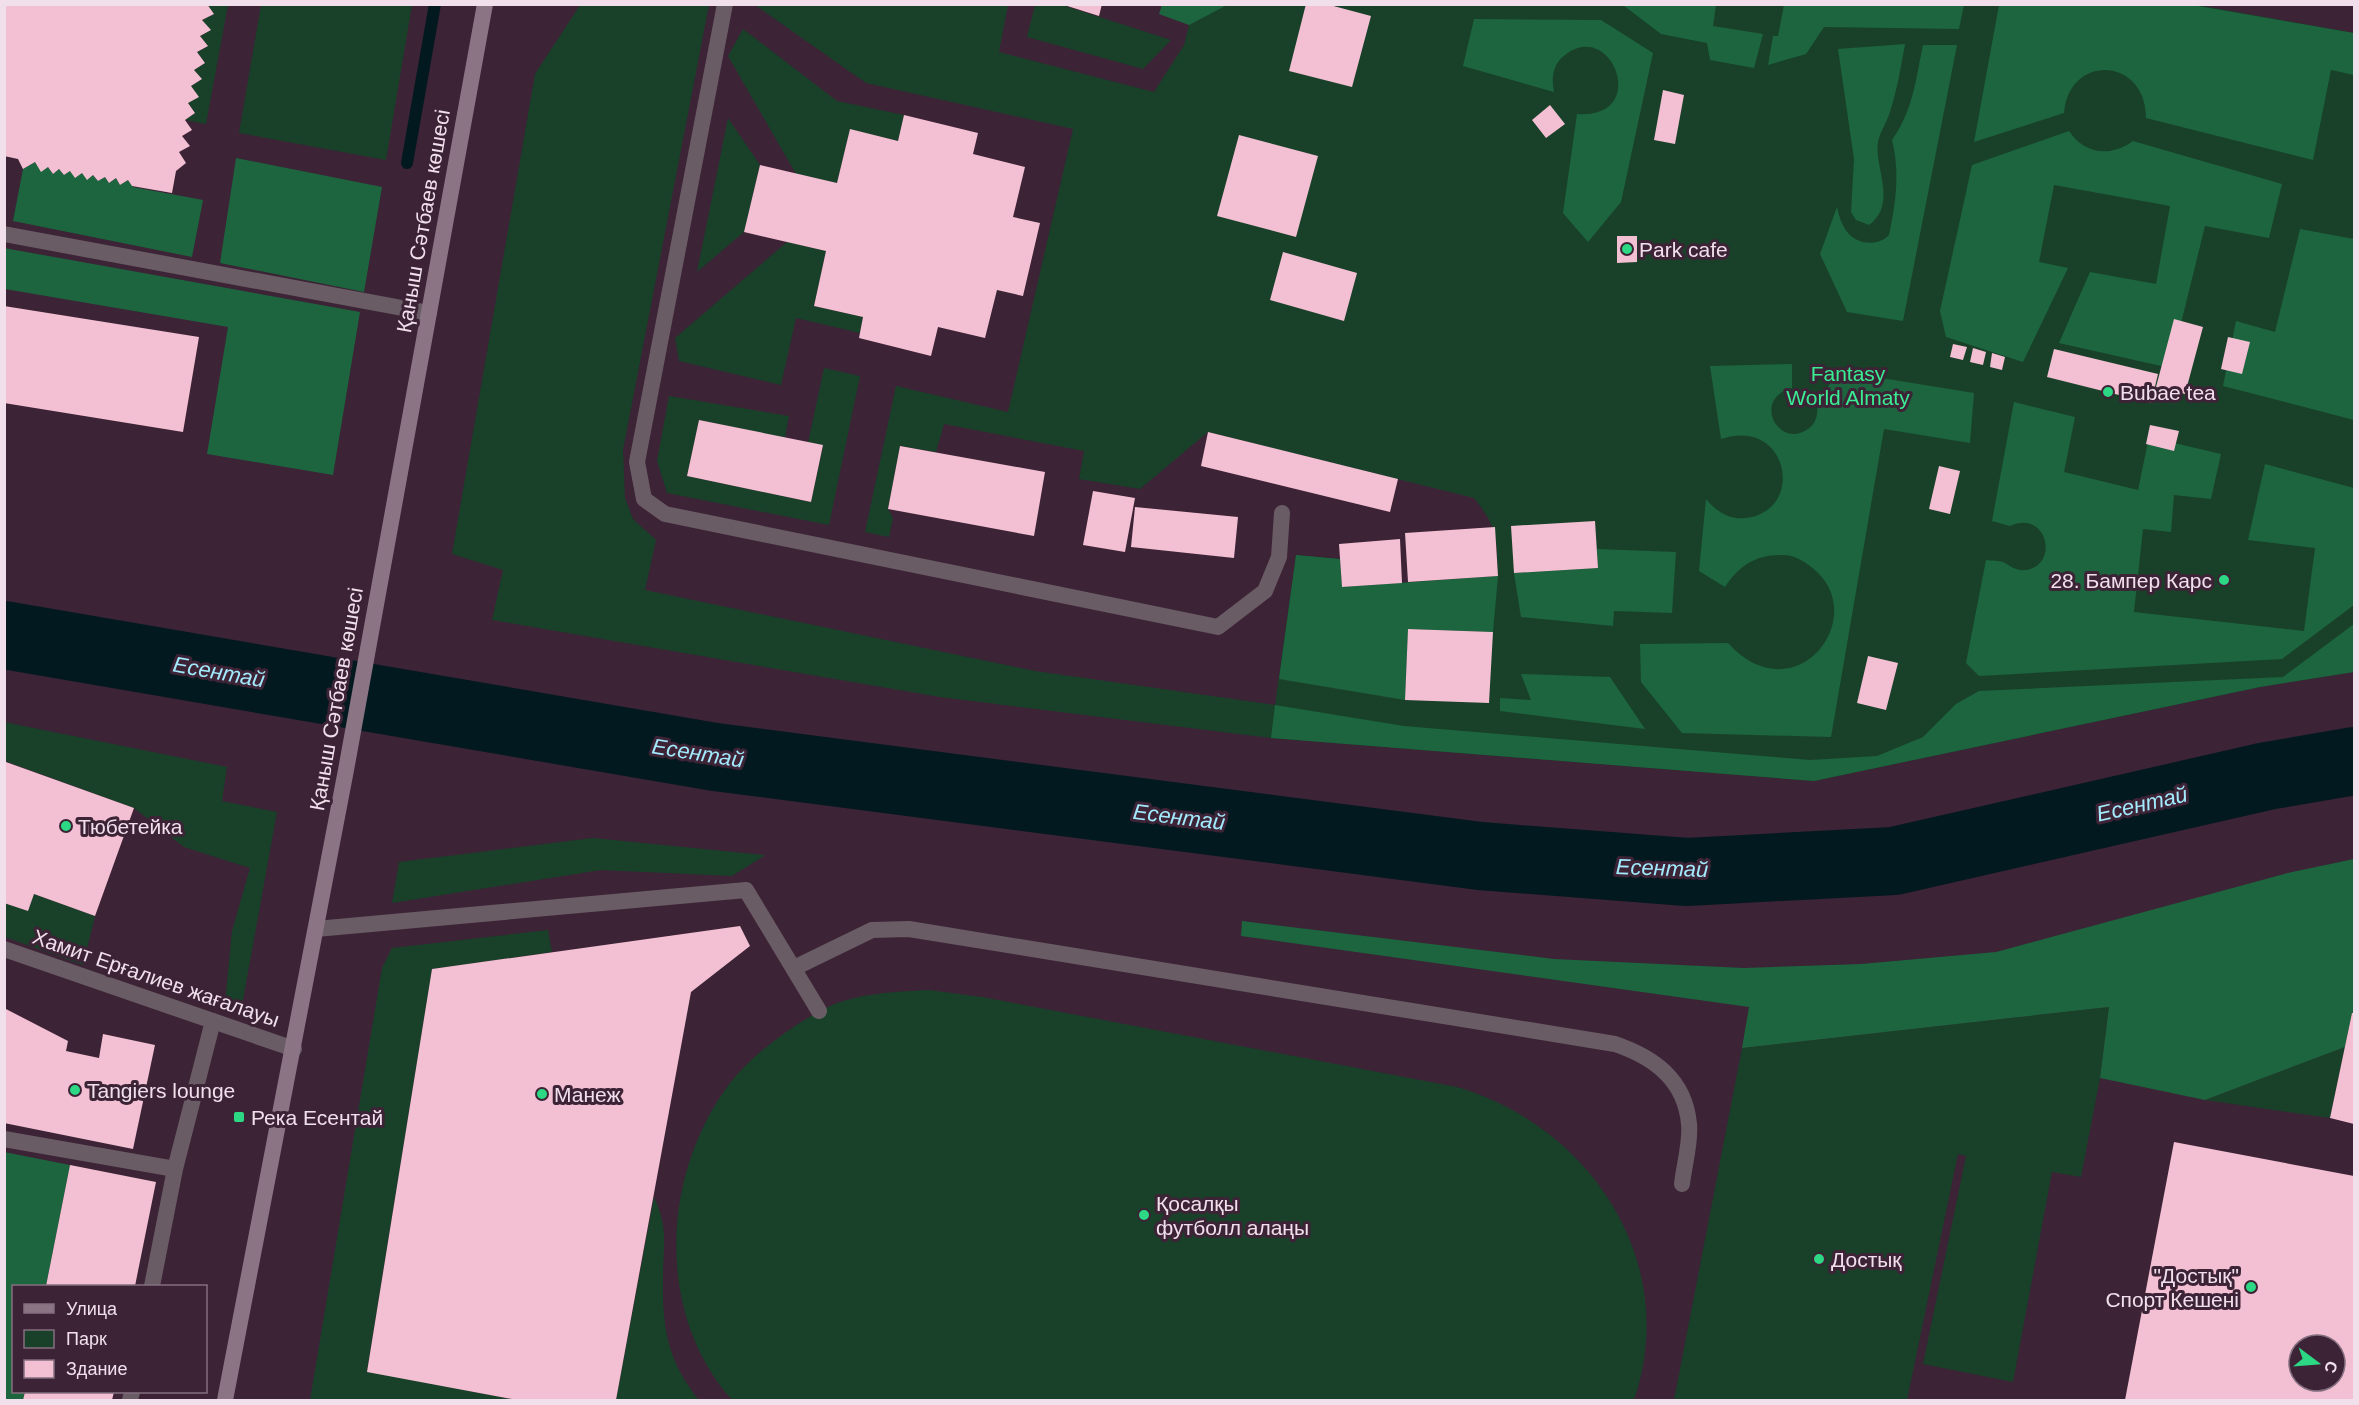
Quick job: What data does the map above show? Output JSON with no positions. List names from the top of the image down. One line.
{"streets":{"main road":["Қаныш Сәтбаев көшесі"],"street":["Хамит Ерғалиев жағалауы"]},"crossings":[["Қаныш Сәтбаев көшесі","Хамит Ерғалиев жағалауы"]],"water":["Есентай"],"parks":["Fantasy World Almaty"],"places":{"other":["Park cafe","Bubae tea","28. Бампер Карс","Тюбетейка","Tangiers lounge","Манеж","Қосалқы футболл алаңы","Достық","\"Достық\" Спорт Кешені"],"transit":["Река Есентай"]},"legend":["Улица","Парк","Здание"],"north":"right"}
